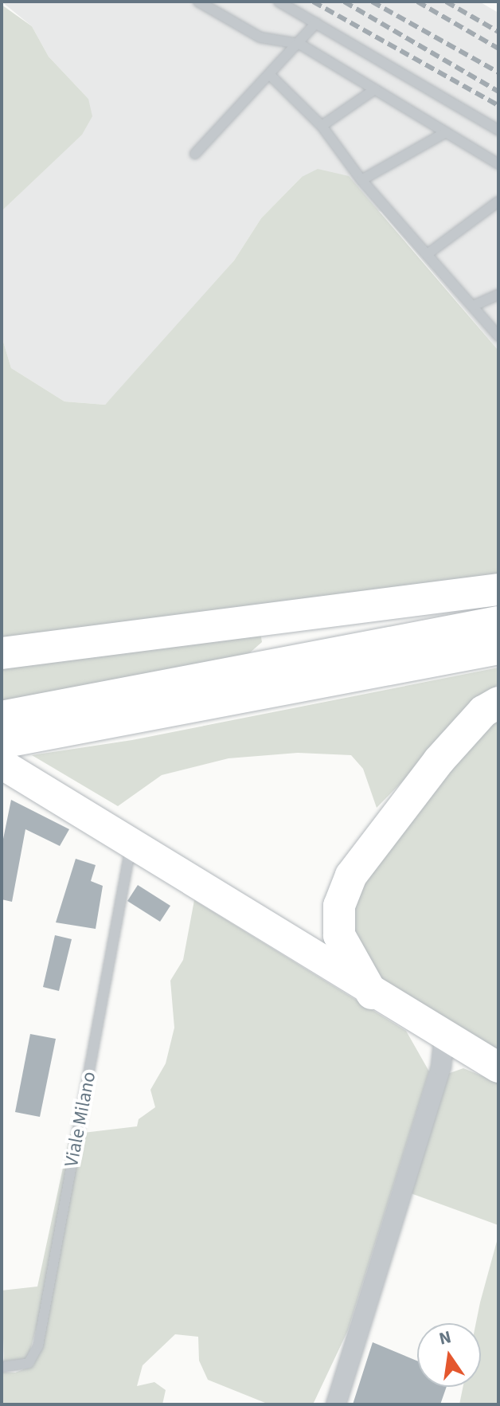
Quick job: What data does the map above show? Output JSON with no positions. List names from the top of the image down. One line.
{"streets":{"lane":["Viale Milano"]},"north":"top"}
